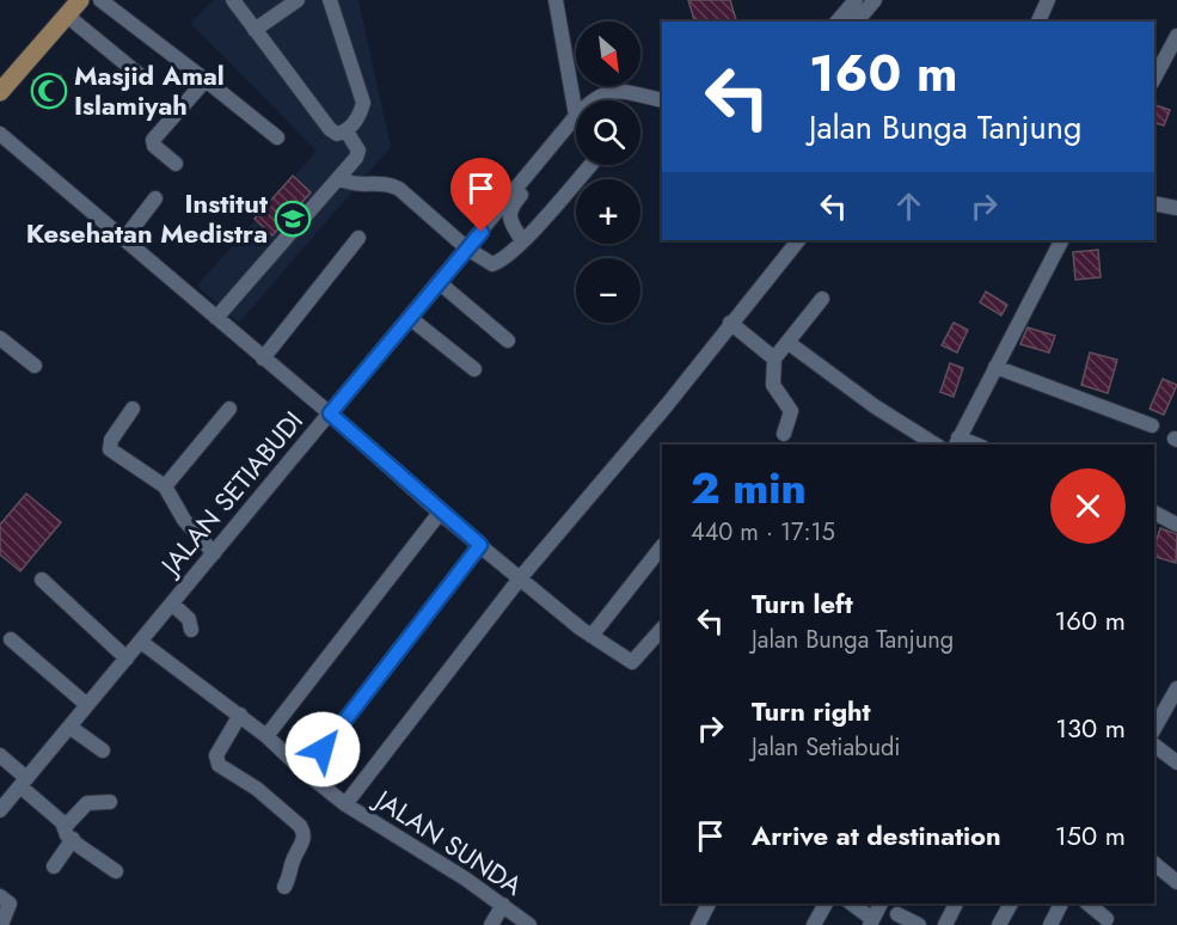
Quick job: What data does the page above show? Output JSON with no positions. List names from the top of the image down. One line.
{"streets":{"street":["JALAN SETIABUDI","JALAN SUNDA"]},"crossings":[["JALAN SETIABUDI","JALAN SUNDA"]],"places":{"mosque":["Masjid Amal Islamiyah"],"school or university":["Institut Kesehatan Medistra"]},"north":"bottom right","page":{"map_buttons":["+","−"],"turn":["160 m","Jalan Bunga Tanjung"],"heading":["2 min","440 m · 17:15"],"list":[{"name":"Turn left","note":"Jalan Bunga Tanjung","value":"160 m"},{"name":"Turn right","note":"Jalan Setiabudi","value":"130 m"},{"name":"Arrive at destination","value":"150 m"}]}}
